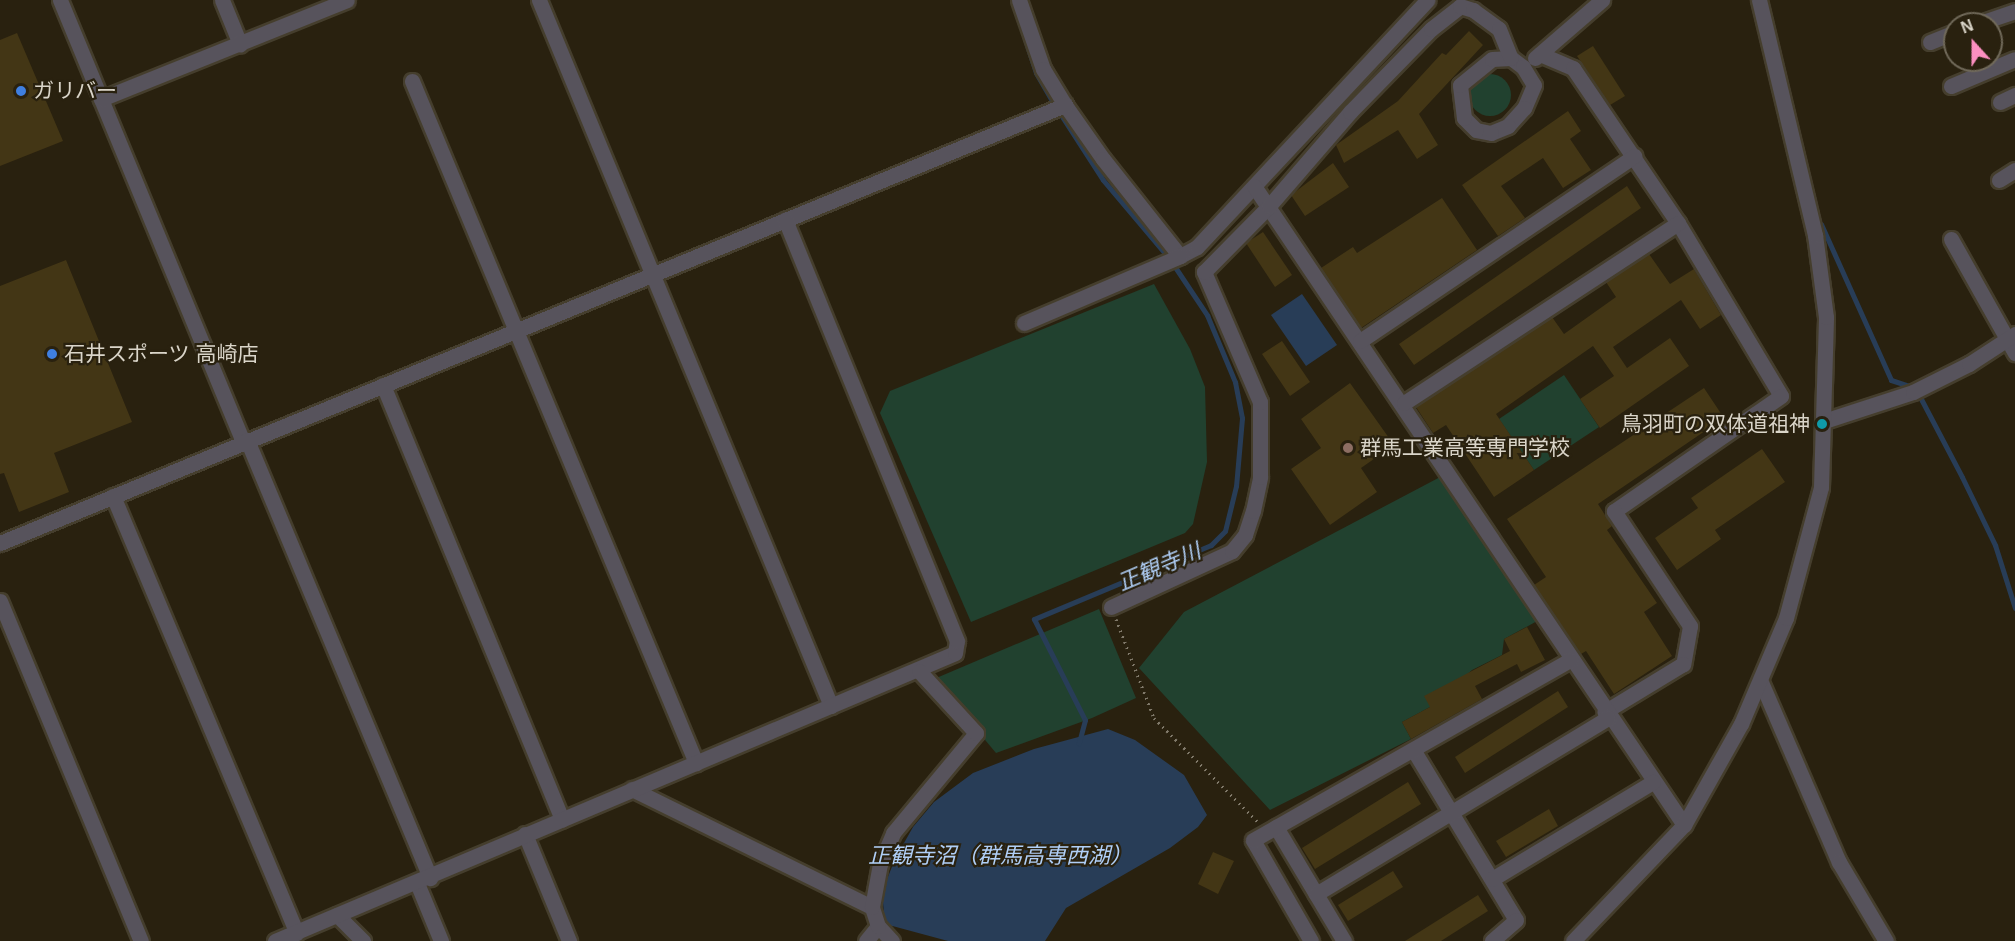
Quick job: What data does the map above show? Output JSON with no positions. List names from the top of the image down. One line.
{"water":["正観寺川","正観寺沼（群馬高専西湖）"],"places":["ガリバー","石井スポーツ 高崎店","鳥羽町の双体道祖神","群馬工業高等専門学校"],"north":"top"}
